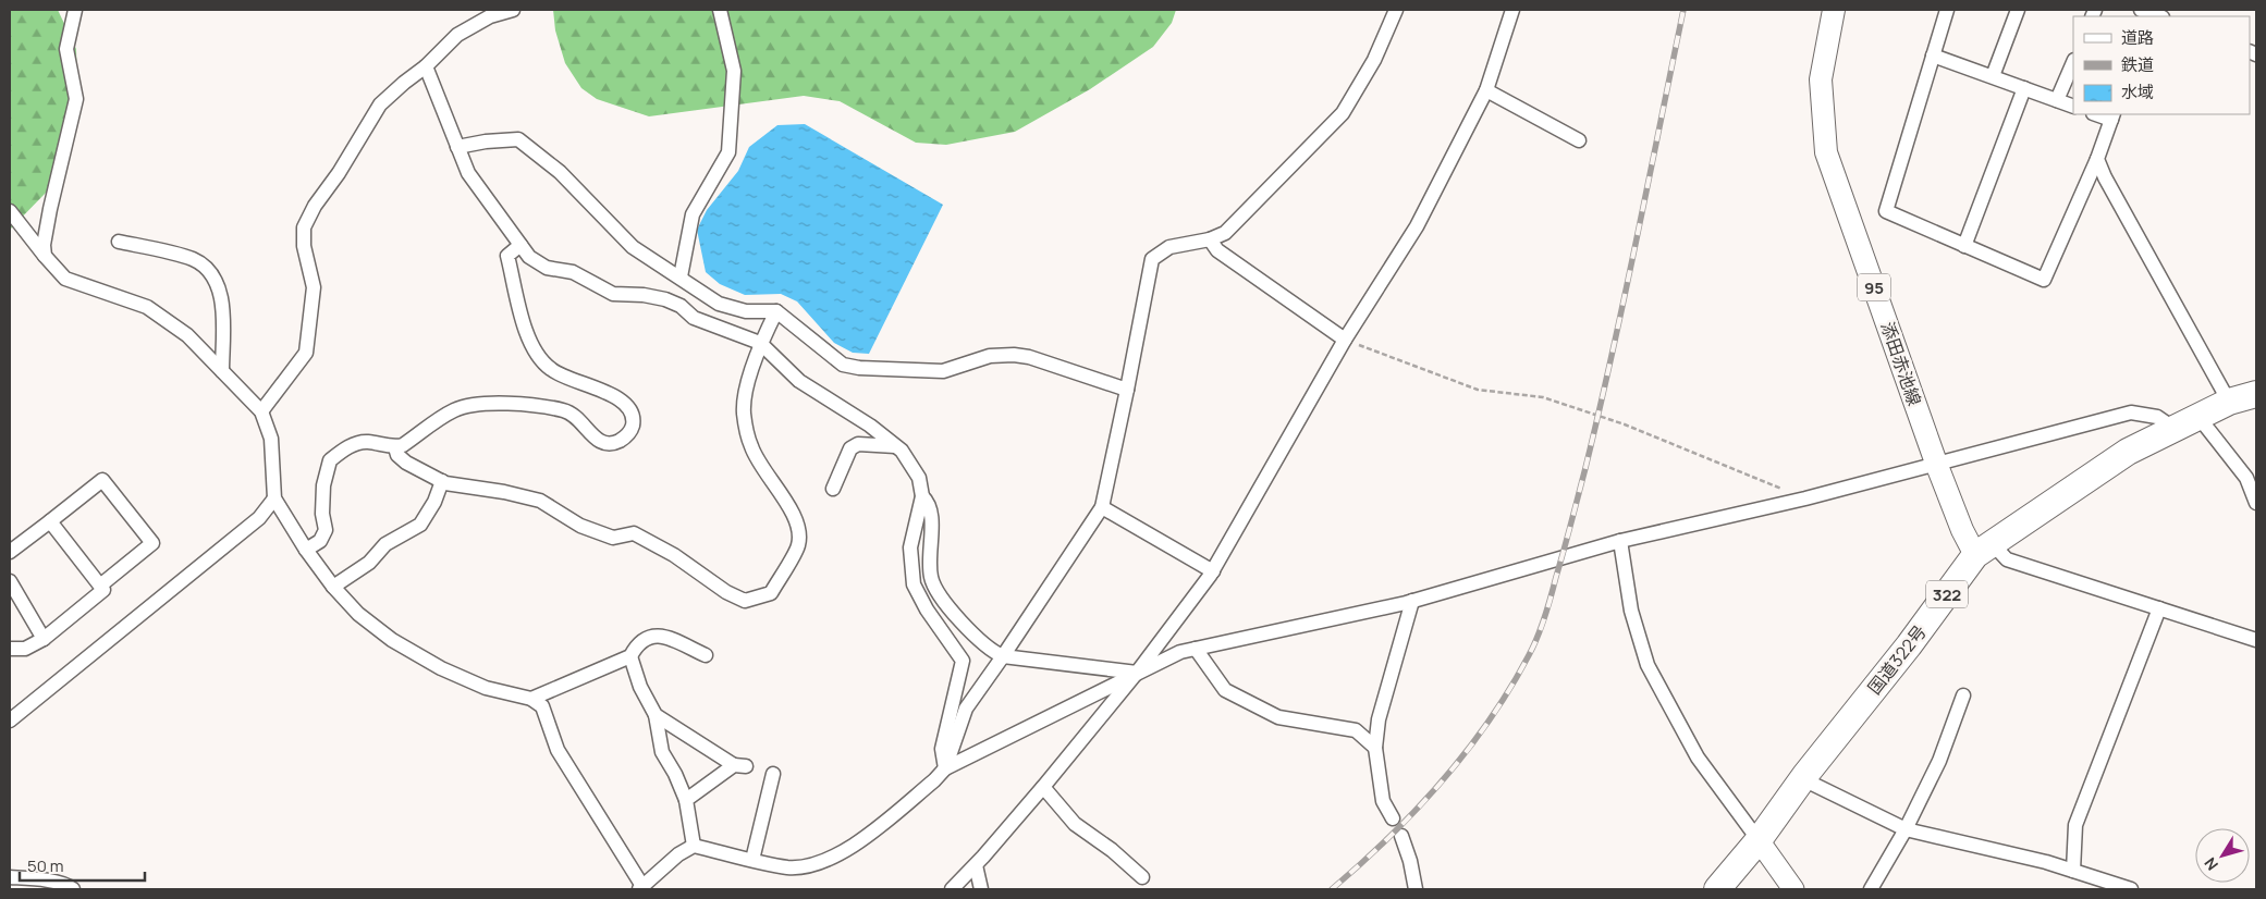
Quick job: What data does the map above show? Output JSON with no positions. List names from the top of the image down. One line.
{"streets":{"highway":["322","国道322号"],"main road":["95","添田赤池線"]},"crossings":[["添田赤池線","国道322号"]],"legend":["道路","鉄道","水域"],"scale_bar":"50 m","north":"bottom left"}
